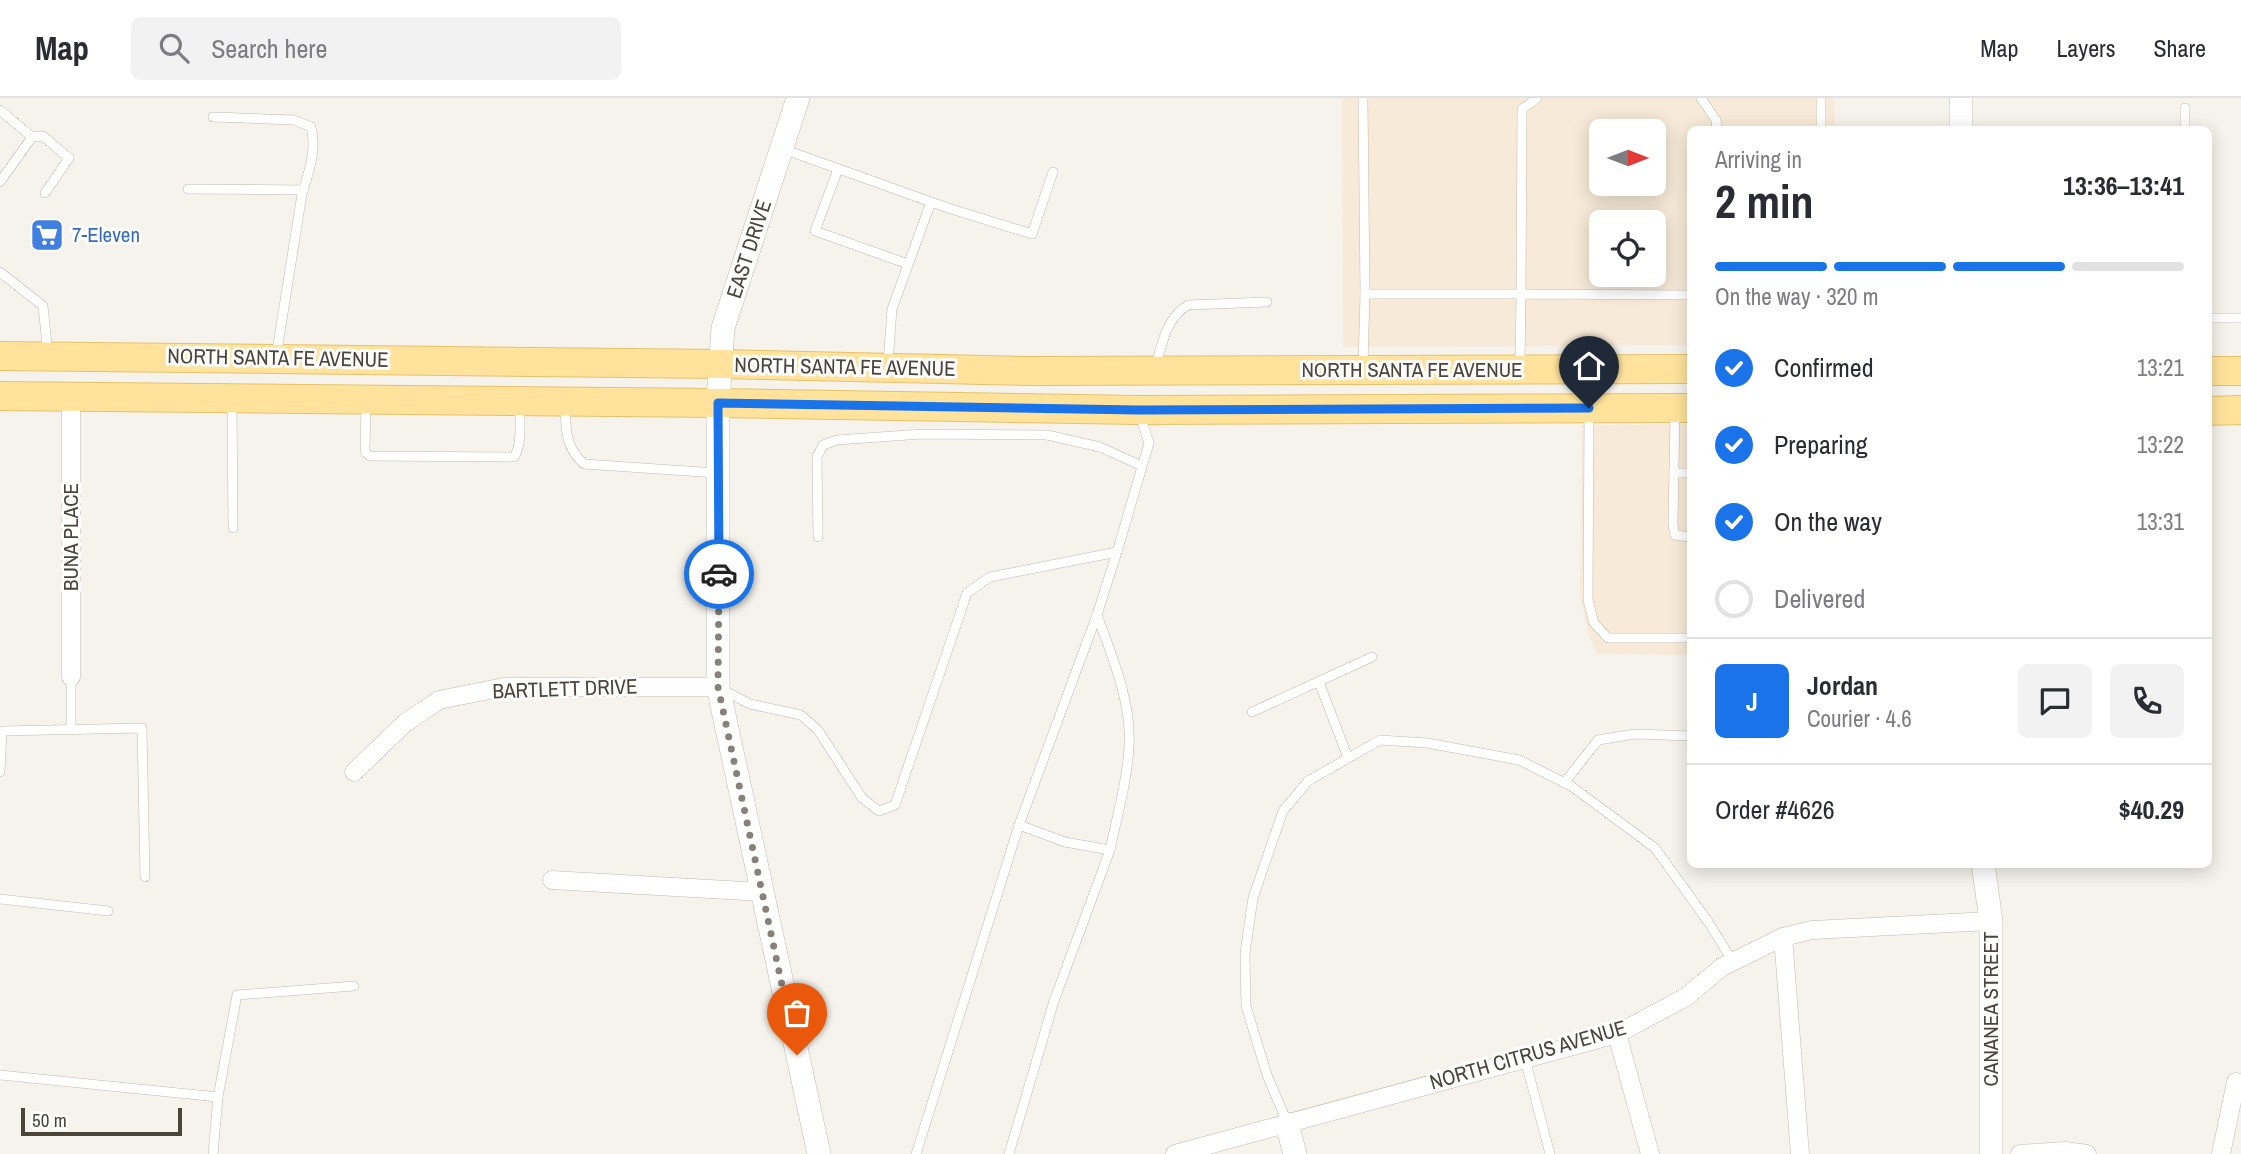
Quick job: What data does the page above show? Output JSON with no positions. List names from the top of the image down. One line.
{"streets":{"main road":["NORTH SANTA FE AVENUE"],"street":["EAST DRIVE","BUNA PLACE","BARTLETT DRIVE","CANANEA STREET","NORTH CITRUS AVENUE"]},"crossings":[["EAST DRIVE","NORTH SANTA FE AVENUE"],["EAST DRIVE","BARTLETT DRIVE"],["NORTH SANTA FE AVENUE","BUNA PLACE"],["CANANEA STREET","NORTH CITRUS AVENUE"]],"places":{"supermarket":["7-Eleven"]},"scale_bar":"50 m","north":"right","page":{"header":"Map","search":"Search here","nav":["Map","Layers","Share"],"heading":["2 min","Arriving in","13:36–13:41"],"panel":["Jordan","Courier · 4.6","Order #4626","$40.29"],"bar":"On the way · 320 m","list":[["Confirmed","13:21"],["Preparing","13:22"],["On the way","13:31"],"Delivered"],"round":"J","scale":"50 m"}}
